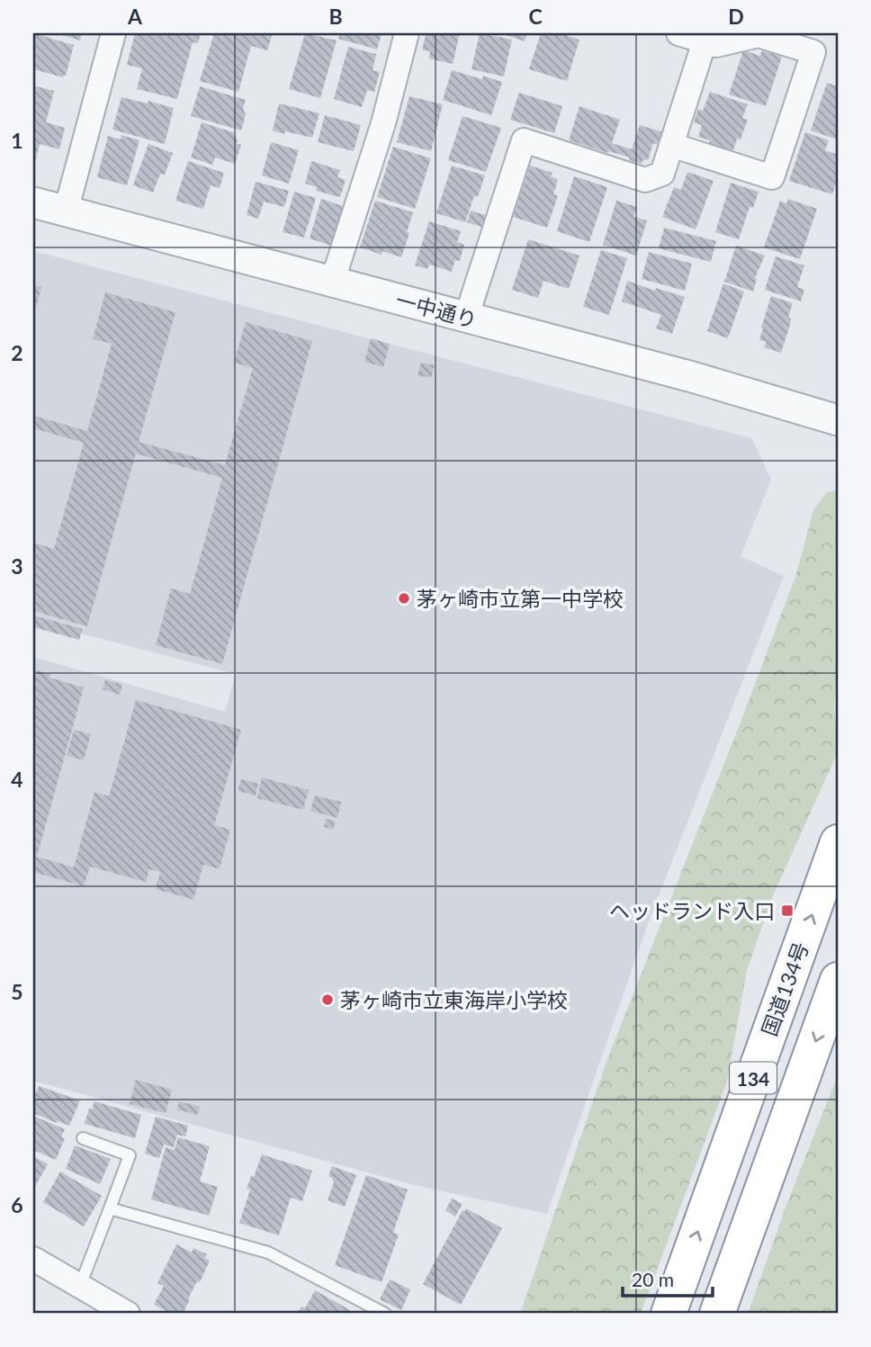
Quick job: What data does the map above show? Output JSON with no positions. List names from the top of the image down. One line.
{"streets":{"highway":["国道134号","134"],"street":["一中通り"]},"places":{"other":["茅ヶ崎市立第一中学校","茅ヶ崎市立東海岸小学校"],"transit":["ヘッドランド入口"]},"scale_bar":"20 m","grid":{"columns":["A","B","C","D"],"rows":["1","2","3","4","5","6"]}}
